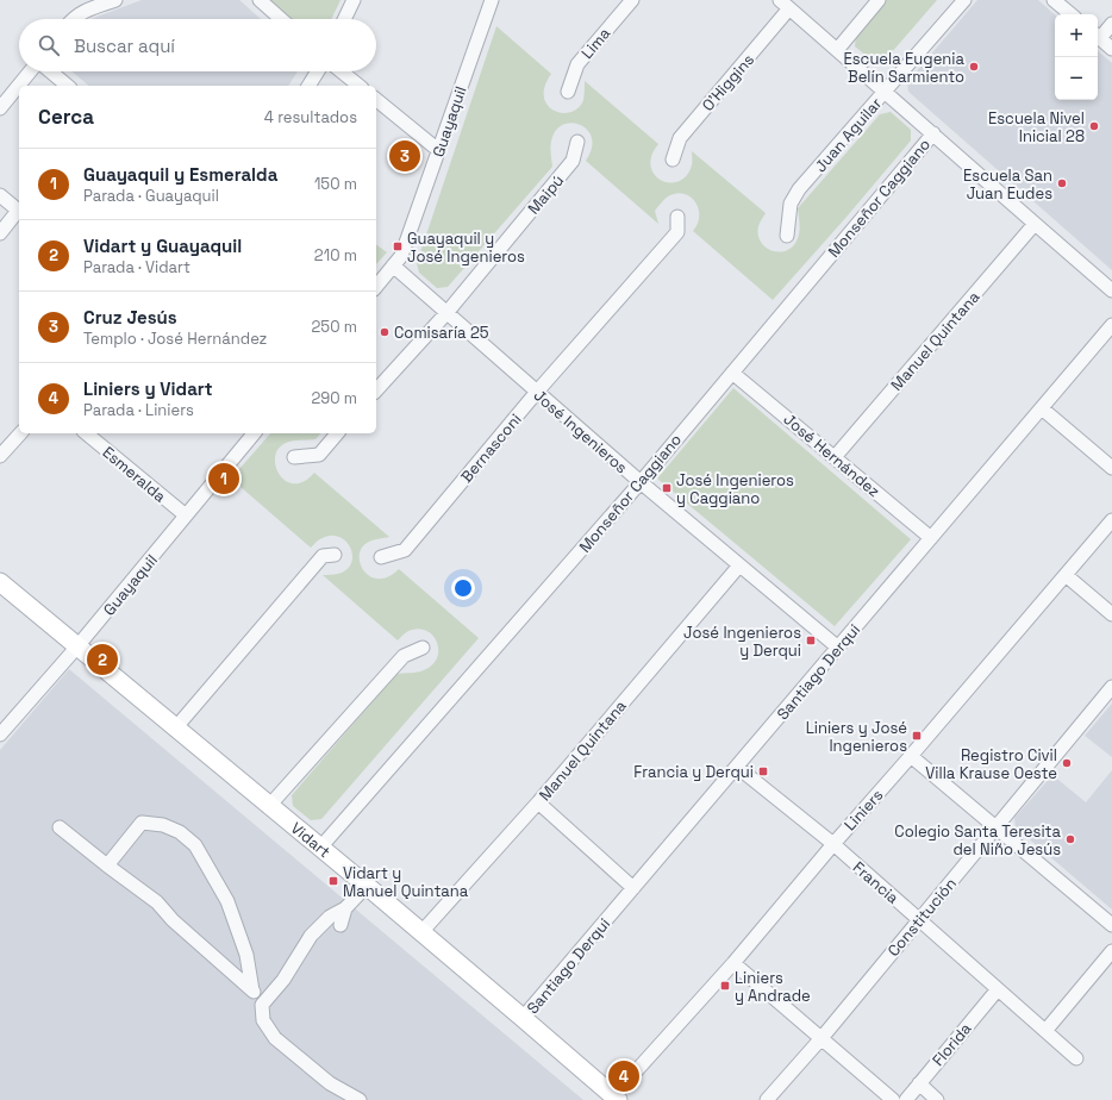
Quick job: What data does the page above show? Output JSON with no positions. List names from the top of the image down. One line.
{"streets":{"street":["Lima","O'Higgins","Guayaquil","Juan Aguilar","Maipú","Monseñor Caggiano","Manuel Quintana","José Ingenieros","Bernasconi","José Hernández","Esmeralda","Santiago Derqui","Liniers","Vidart","Francia","Constitución","Florida"]},"crossings":[["Guayaquil","José Ingenieros"],["Guayaquil","Esmeralda"],["Guayaquil","Vidart"],["Maipú","José Ingenieros"],["Monseñor Caggiano","José Ingenieros"],["Monseñor Caggiano","José Hernández"],["Monseñor Caggiano","Vidart"],["Manuel Quintana","José Ingenieros"],["Manuel Quintana","José Hernández"],["Manuel Quintana","Vidart"],["José Ingenieros","Bernasconi"],["José Ingenieros","Santiago Derqui"],["José Hernández","Santiago Derqui"],["Santiago Derqui","Vidart"],["Santiago Derqui","Francia"],["Liniers","Vidart"],["Liniers","Francia"],["Francia","Constitución"],["Francia","Florida"]],"places":{"other":["Escuela Eugenia Belín Sarmiento","Escuela Nivel Inicial 28","Escuela San Juan Eudes","Comisaría 25","Registro Civil Villa Krause Oeste","Colegio Santa Teresita del Niño Jesús"],"transit":["Guayaquil y José Ingenieros","José Ingenieros y Caggiano","José Ingenieros y Derqui","Liniers y José Ingenieros","Francia y Derqui","Vidart y Manuel Quintana","Liniers y Andrade"]},"page":{"map_buttons":["+","−"],"search":"Buscar aquí","heading":["Cerca","4 resultados"],"pins":["3","1","2","4"],"list":[{"mark":"1","name":"Guayaquil y Esmeralda","note":"Parada · Guayaquil","value":"150 m"},{"mark":"2","name":"Vidart y Guayaquil","note":"Parada · Vidart","value":"210 m"},{"mark":"3","name":"Cruz Jesús","note":"Templo · José Hernández","value":"250 m"},{"mark":"4","name":"Liniers y Vidart","note":"Parada · Liniers","value":"290 m"}]}}
